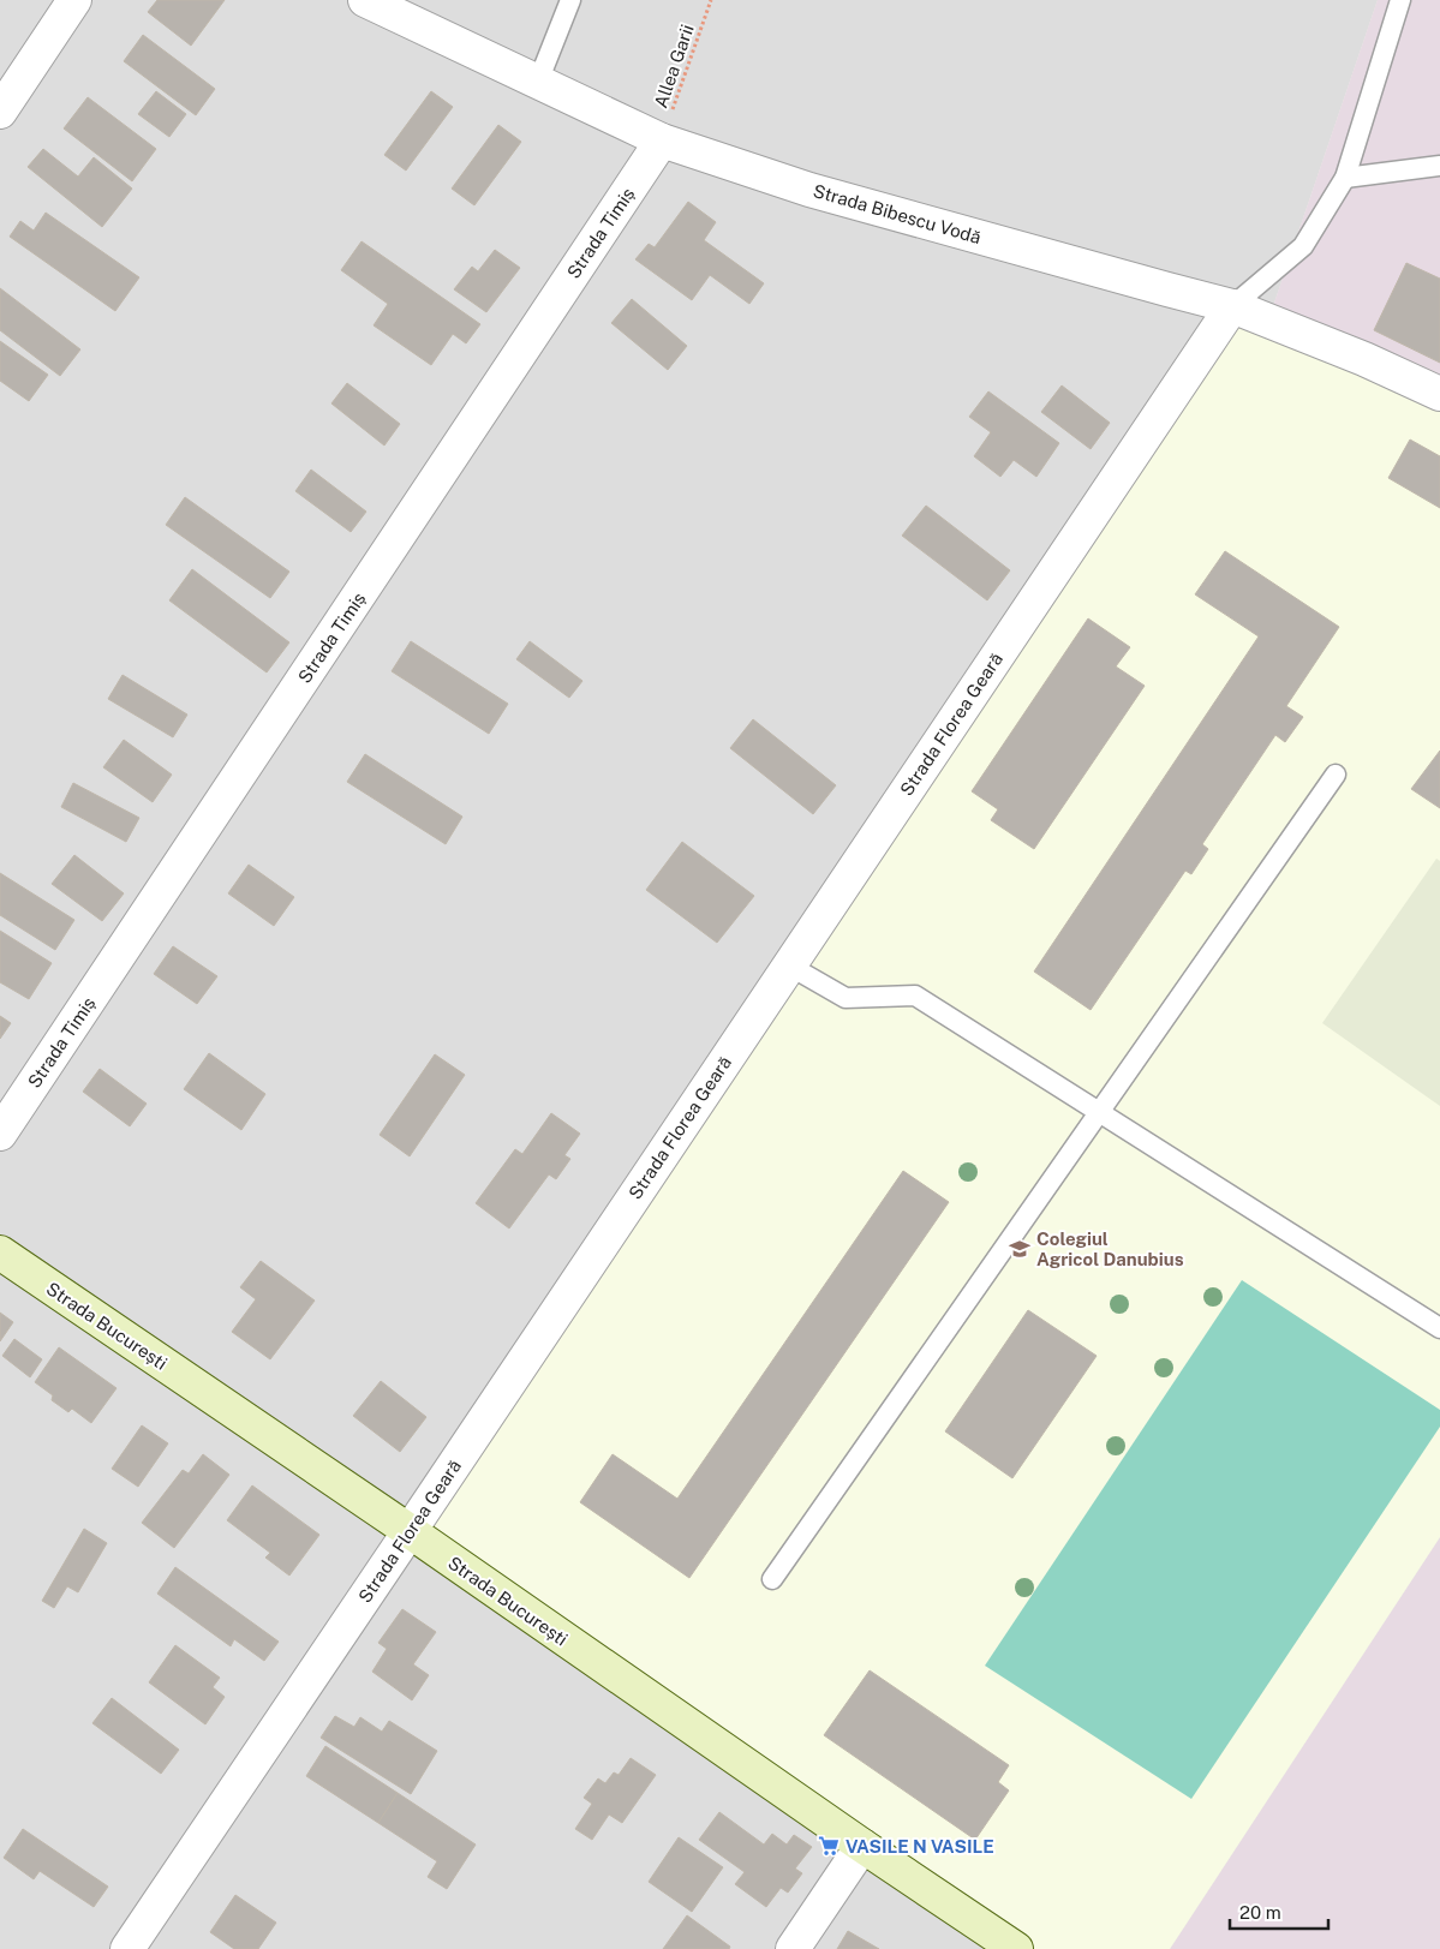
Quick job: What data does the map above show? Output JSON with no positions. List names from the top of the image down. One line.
{"streets":{"street":["Strada Bibescu Vodă","Strada Timiș","Strada Florea Geară","Strada București"],"path":["Allea Garii"]},"crossings":[["Allea Garii","Strada Bibescu Vodă"],["Allea Garii","Strada Timiș"],["Strada Bibescu Vodă","Strada Timiș"],["Strada Bibescu Vodă","Strada Florea Geară"],["Strada Florea Geară","Strada București"]],"places":{"school or university":["Colegiul Agricol Danubius"],"supermarket":["VASILE N VASILE"]},"scale_bar":"20 m"}
